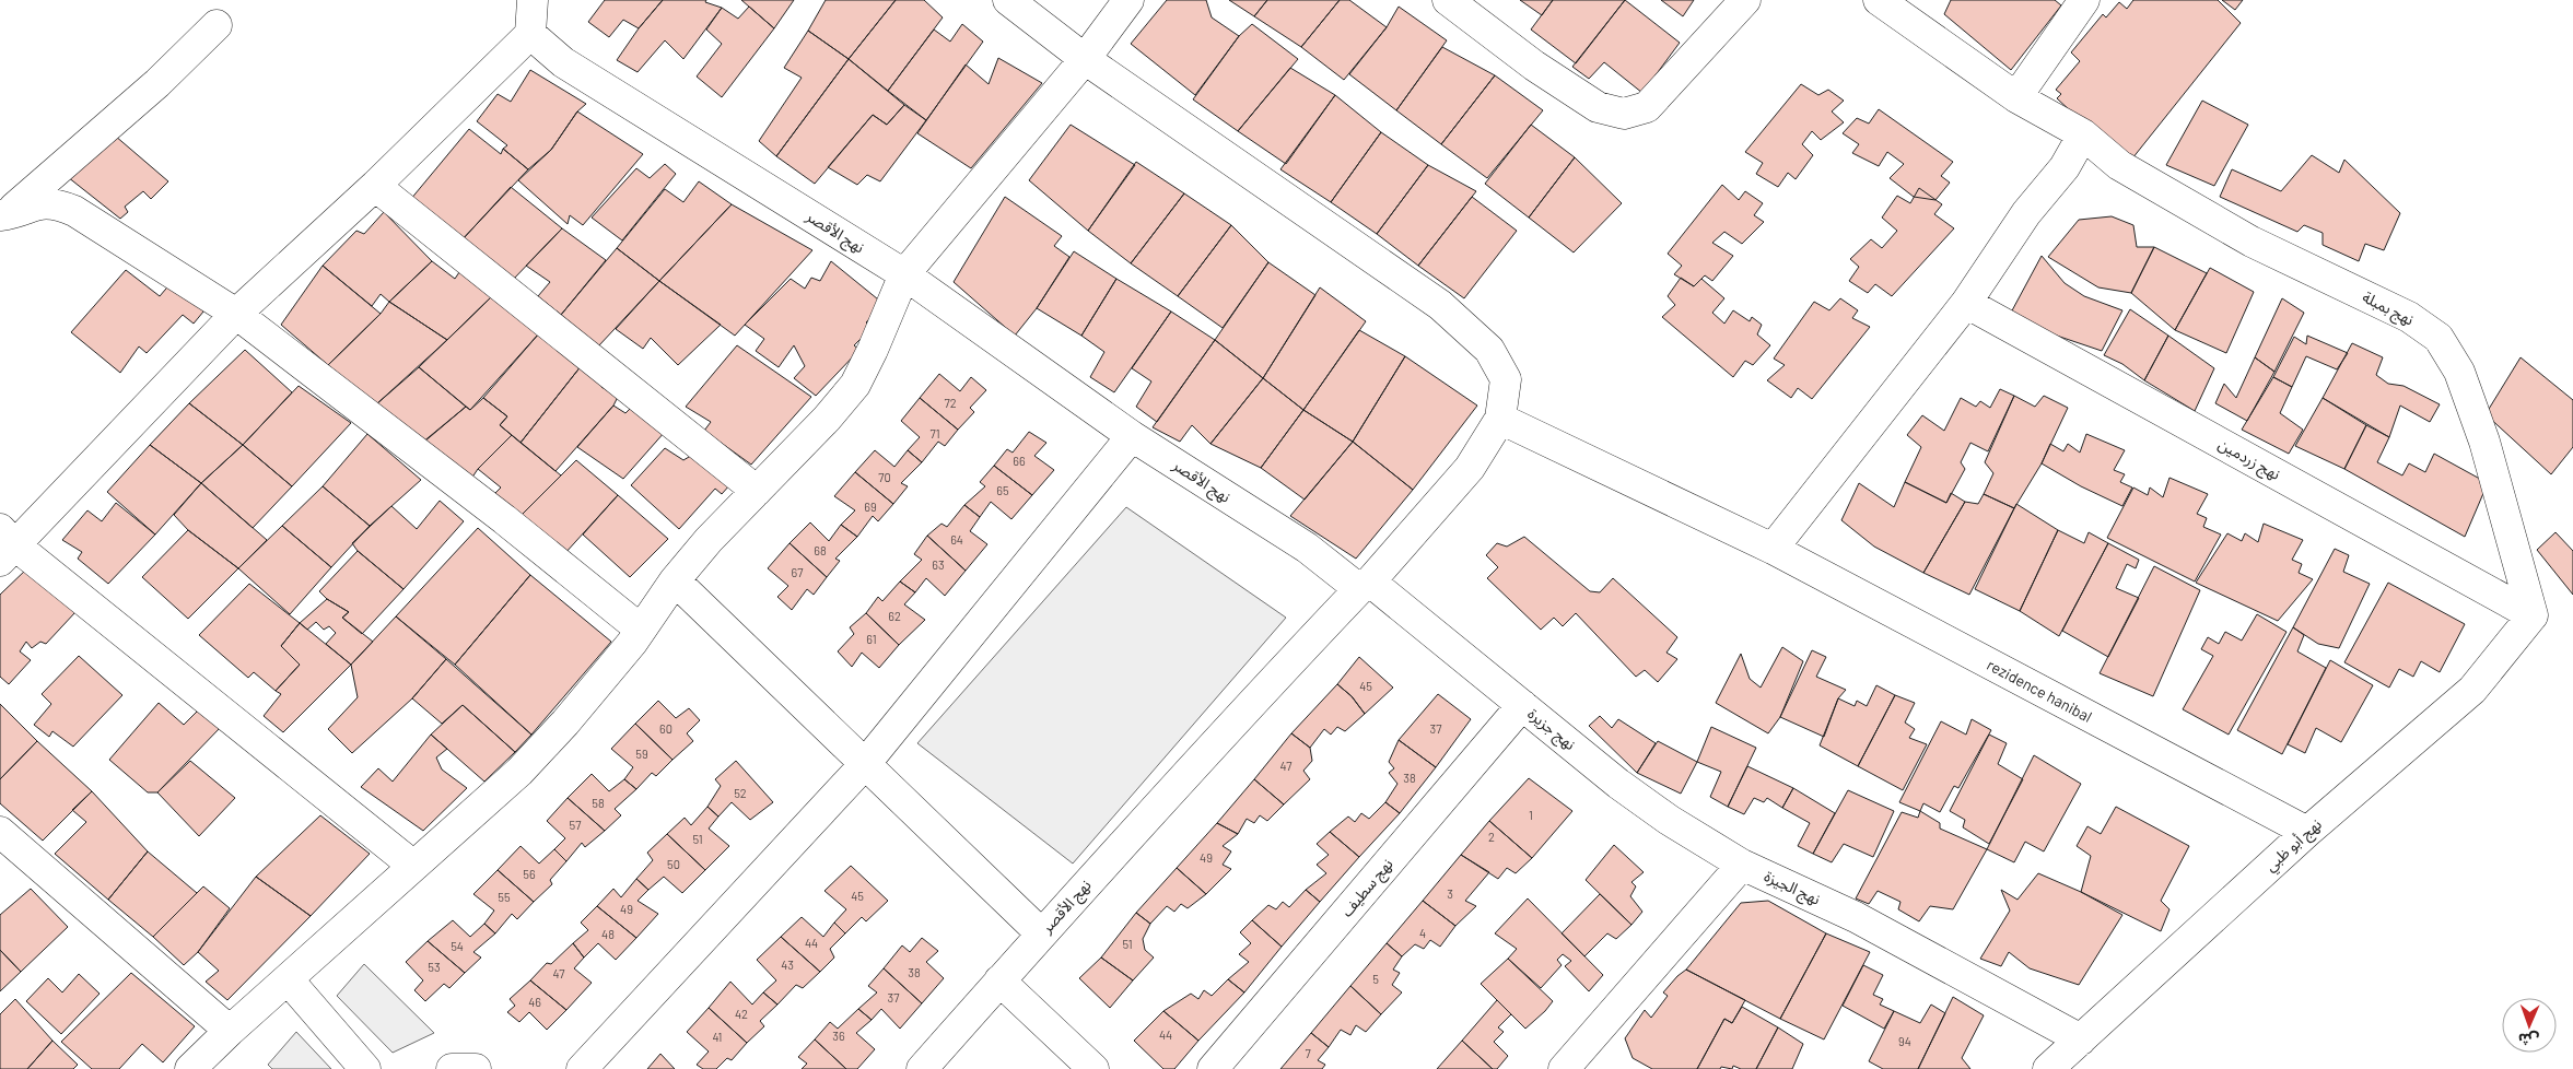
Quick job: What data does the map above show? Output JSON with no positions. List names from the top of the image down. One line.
{"streets":{"street":["نهج الأقصر","نهج بمبلة","نهج زردمين","rezidence hanibal","نهج جزيرة","نهج أبو ظبي","نهج سطيف","نهج الجيزة"]},"crossings":[["نهج الأقصر","نهج جزيرة"],["نهج بمبلة","نهج زردمين"],["نهج بمبلة","نهج أبو ظبي"],["نهج زردمين","نهج أبو ظبي"],["rezidence hanibal","نهج أبو ظبي"],["نهج جزيرة","نهج سطيف"],["نهج جزيرة","نهج الجيزة"],["نهج أبو ظبي","نهج الجيزة"]],"house_numbers":["72","71","66","70","65","69","64","68","63","67","62","61","45","60","37","59","47","38","52","58","1","57","2","51","49","50","56","3","45","55","49","4","48","44","51","54","43","53","38","47","5","37","46","42","44","36","41","94","7"],"north":"bottom"}
